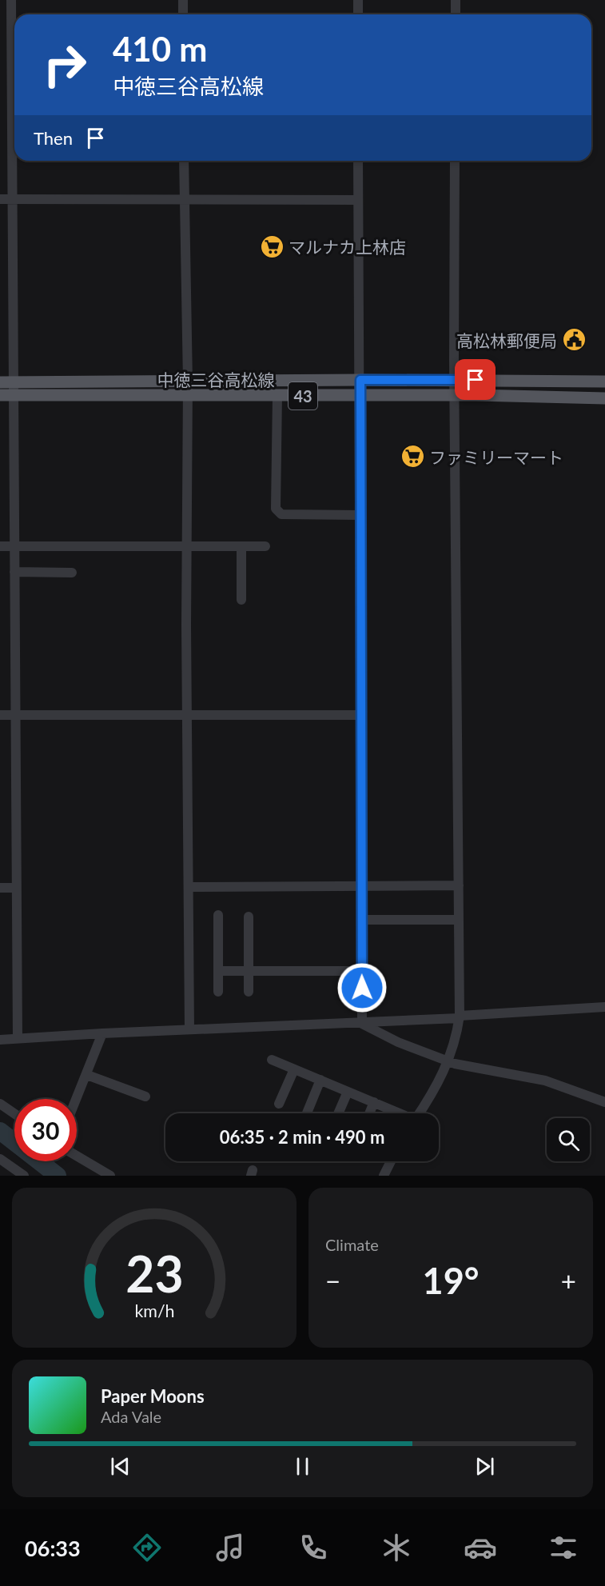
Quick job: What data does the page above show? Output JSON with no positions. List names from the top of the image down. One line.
{"streets":{"main road":["中徳三谷高松線","43"]},"places":{"supermarket":["マルナカ上林店","ファミリーマート"],"public building":["高松林郵便局"]},"page":{"turn":["410 m","中徳三谷高松線"],"then":"Then","limit":"30","trip":"06:35 · 2 min · 490 m","tile":"Climate","heat":["−","19°","+"],"song":["Paper Moons","Ada Vale"],"tabs":"06:33","gauge":["23","km/h"]}}
